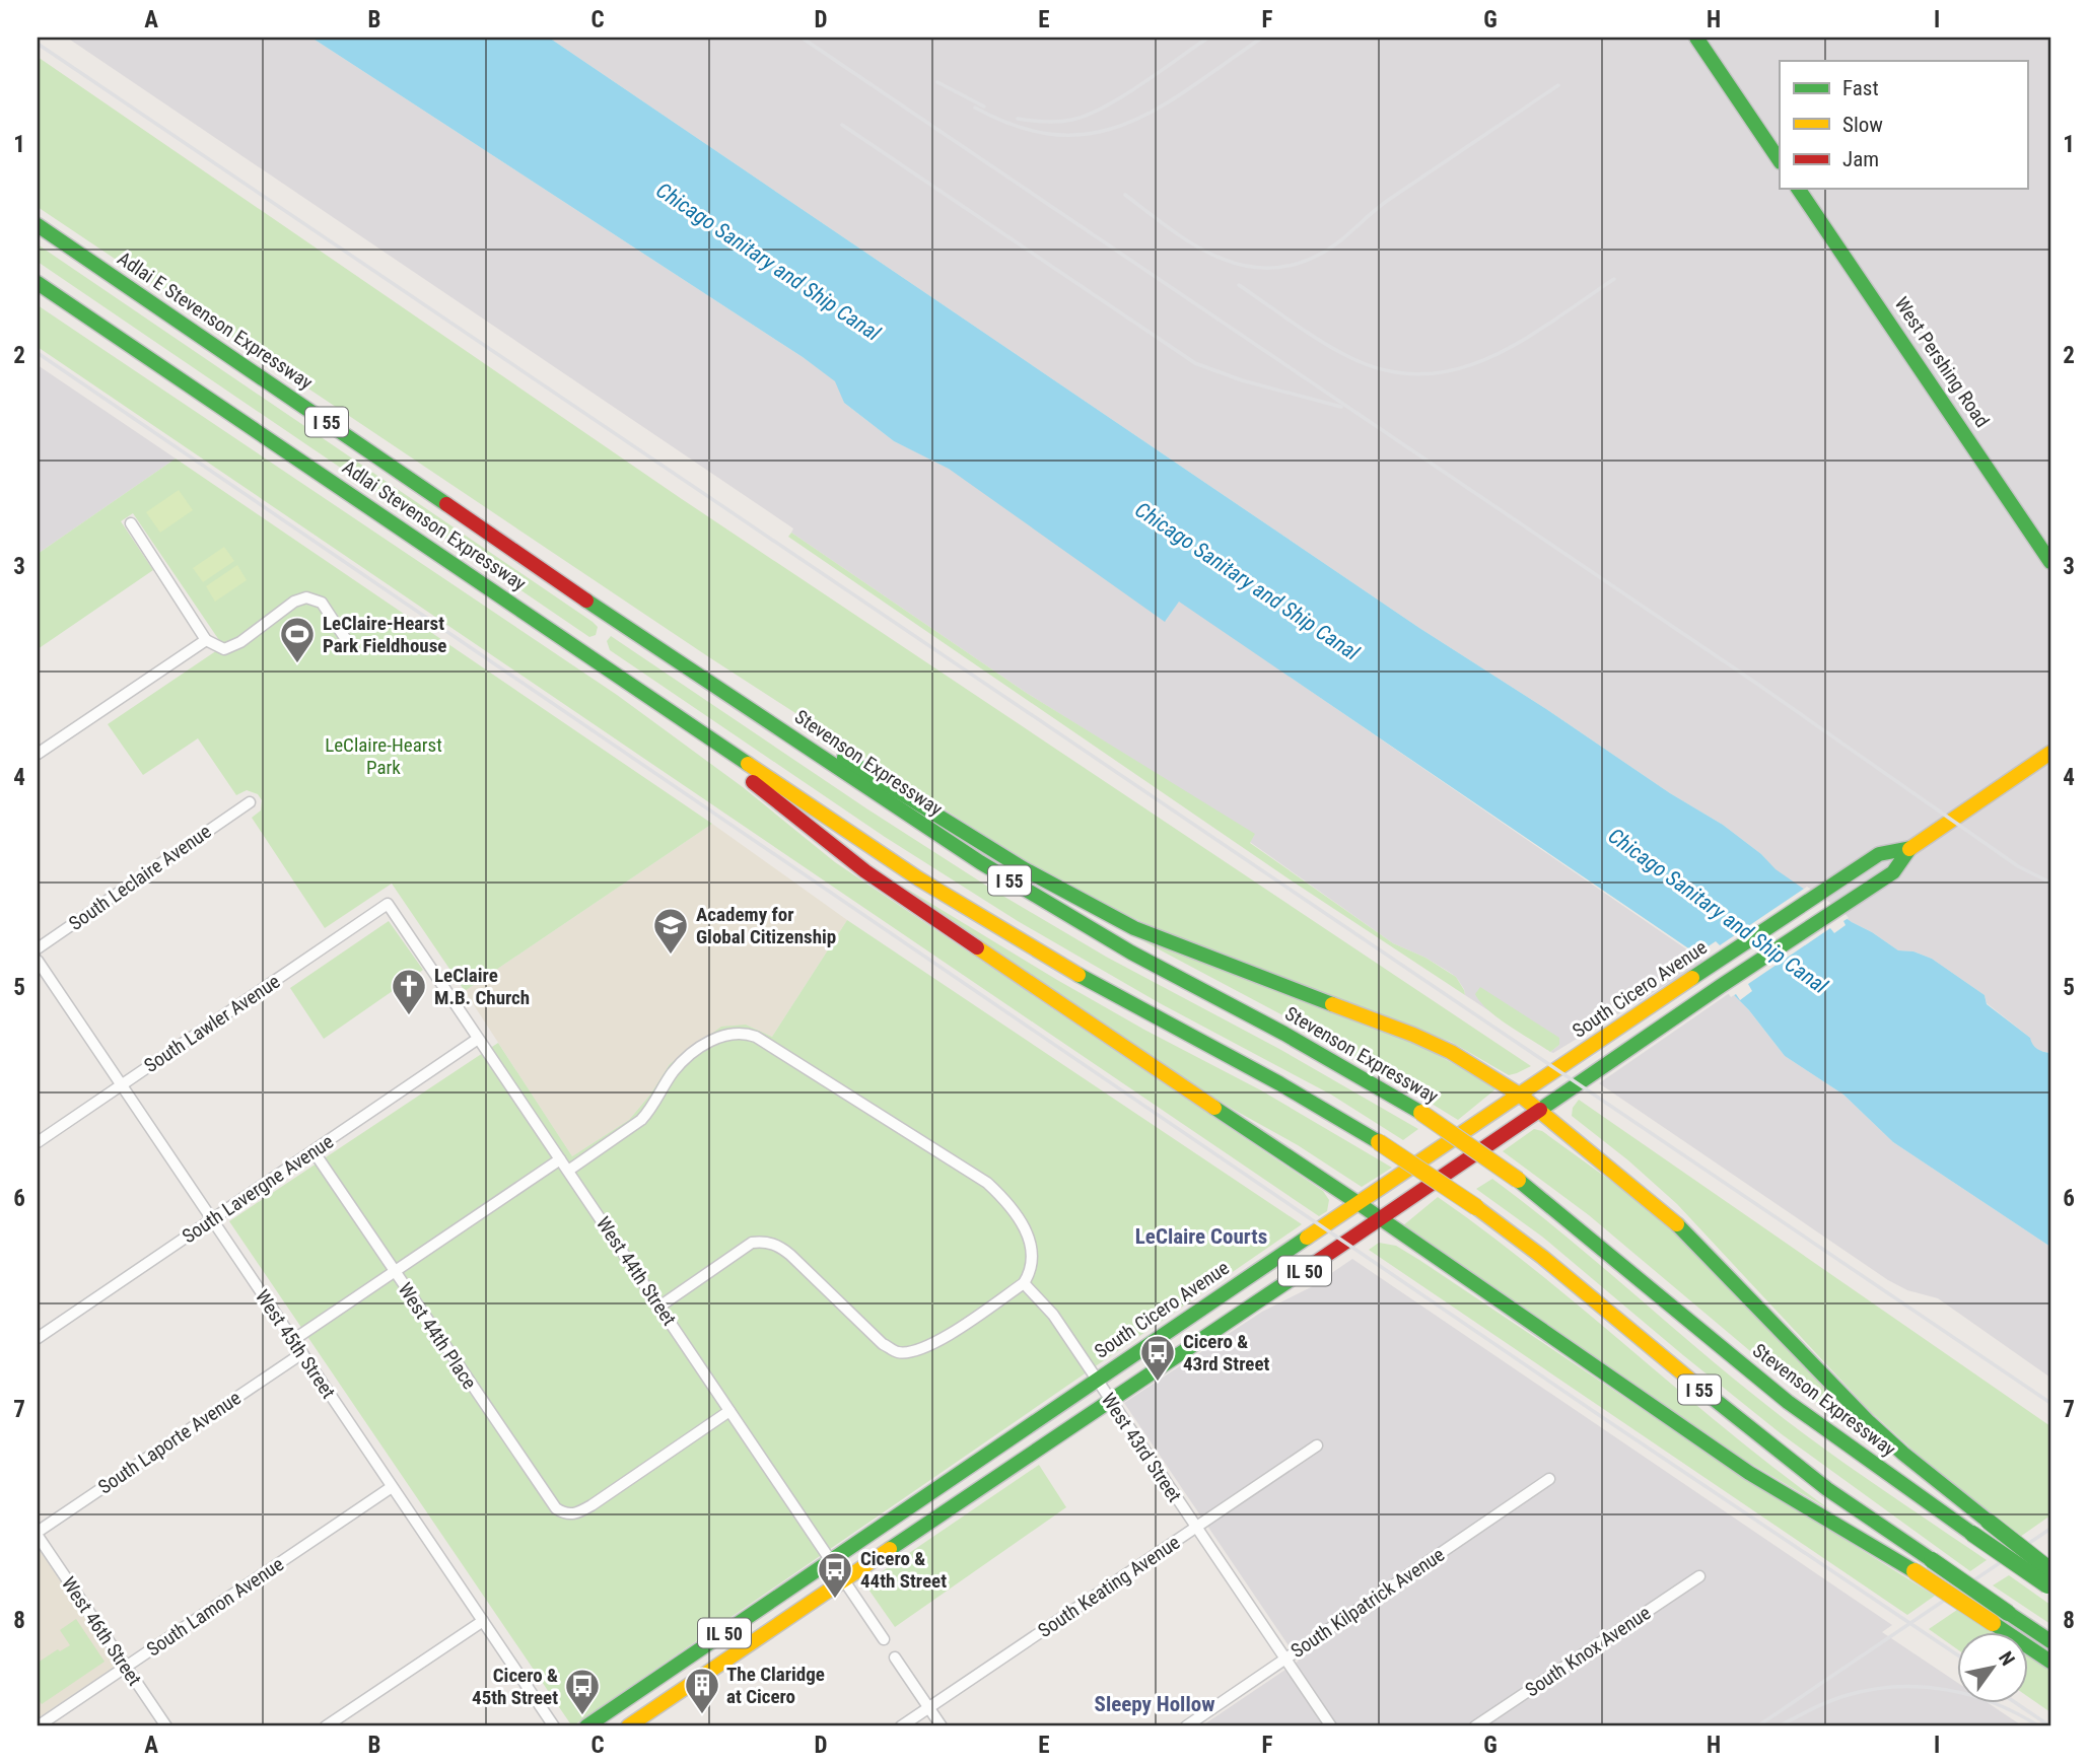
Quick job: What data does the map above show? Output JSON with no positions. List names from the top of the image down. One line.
{"streets":{"main road":["Adlai E Stevenson Expressway","West Pershing Road","I 55","Adlai Stevenson Expressway","Stevenson Expressway","South Cicero Avenue","IL 50"],"street":["South Leclaire Avenue","South Lawler Avenue","South Lavergne Avenue","West 44th Street","West 44th Place","West 45th Street","South Laporte Avenue","West 43rd Street","South Keating Avenue","South Kilpatrick Avenue","South Lamon Avenue","West 46th Street","South Knox Avenue"]},"crossings":[["Adlai E Stevenson Expressway","Stevenson Expressway"],["I 55","Adlai Stevenson Expressway"],["South Cicero Avenue","West 44th Street"],["South Cicero Avenue","West 43rd Street"],["South Lawler Avenue","West 44th Street"],["South Lawler Avenue","West 45th Street"],["South Lavergne Avenue","West 44th Street"],["South Lavergne Avenue","West 44th Place"],["South Lavergne Avenue","West 45th Street"],["West 44th Street","West 44th Place"],["West 45th Street","South Laporte Avenue"],["West 45th Street","South Lamon Avenue"],["South Laporte Avenue","West 46th Street"],["West 43rd Street","South Keating Avenue"],["West 43rd Street","South Kilpatrick Avenue"],["South Lamon Avenue","West 46th Street"]],"districts":["LeClaire Courts","Sleepy Hollow"],"water":["Chicago Sanitary and Ship Canal"],"parks":["LeClaire-Hearst Park"],"places":{"sports":["LeClaire-Hearst Park Fieldhouse"],"school or university":["Academy for Global Citizenship"],"church":["LeClaire M.B. Church"],"bus stop":["Cicero & 43rd Street","Cicero & 44th Street","Cicero & 45th Street"],"building":["The Claridge at Cicero"]},"legend":["Fast","Slow","Jam"],"north":"top right","grid":{"columns":["A","B","C","D","E","F","G","H","I"],"rows":["1","2","3","4","5","6","7","8"]}}
